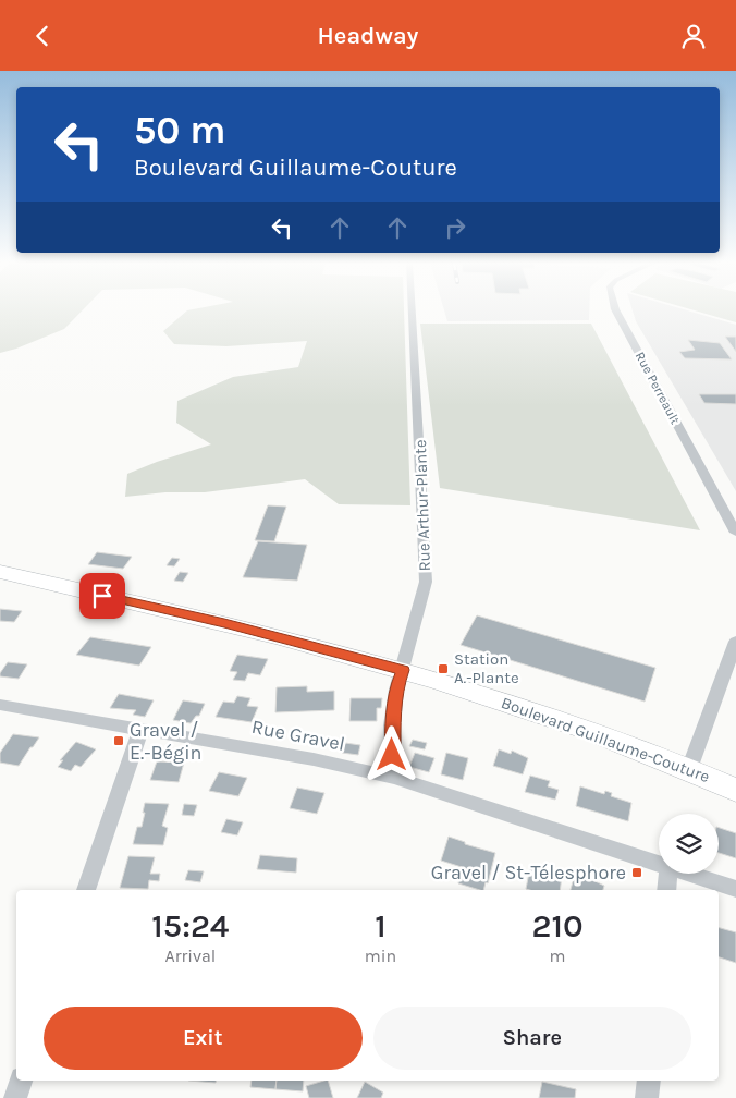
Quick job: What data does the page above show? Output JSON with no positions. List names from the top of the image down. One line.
{"streets":{"main road":["Boulevard Guillaume-Couture"],"street":["Rue Perreault","Rue Arthur-Plante","Rue Gravel"]},"crossings":[["Rue Arthur-Plante","Rue Gravel"],["Rue Arthur-Plante","Boulevard Guillaume-Couture"]],"places":{"transit":["Station A.-Plante","Gravel / E.-Bégin","Gravel / St-Télesphore"]},"page":{"header":"Headway","turn":["50 m","Boulevard Guillaume-Couture"],"eta":["15:24","Arrival","1","min","210","m"],"buttons":["Exit","Share"]}}
